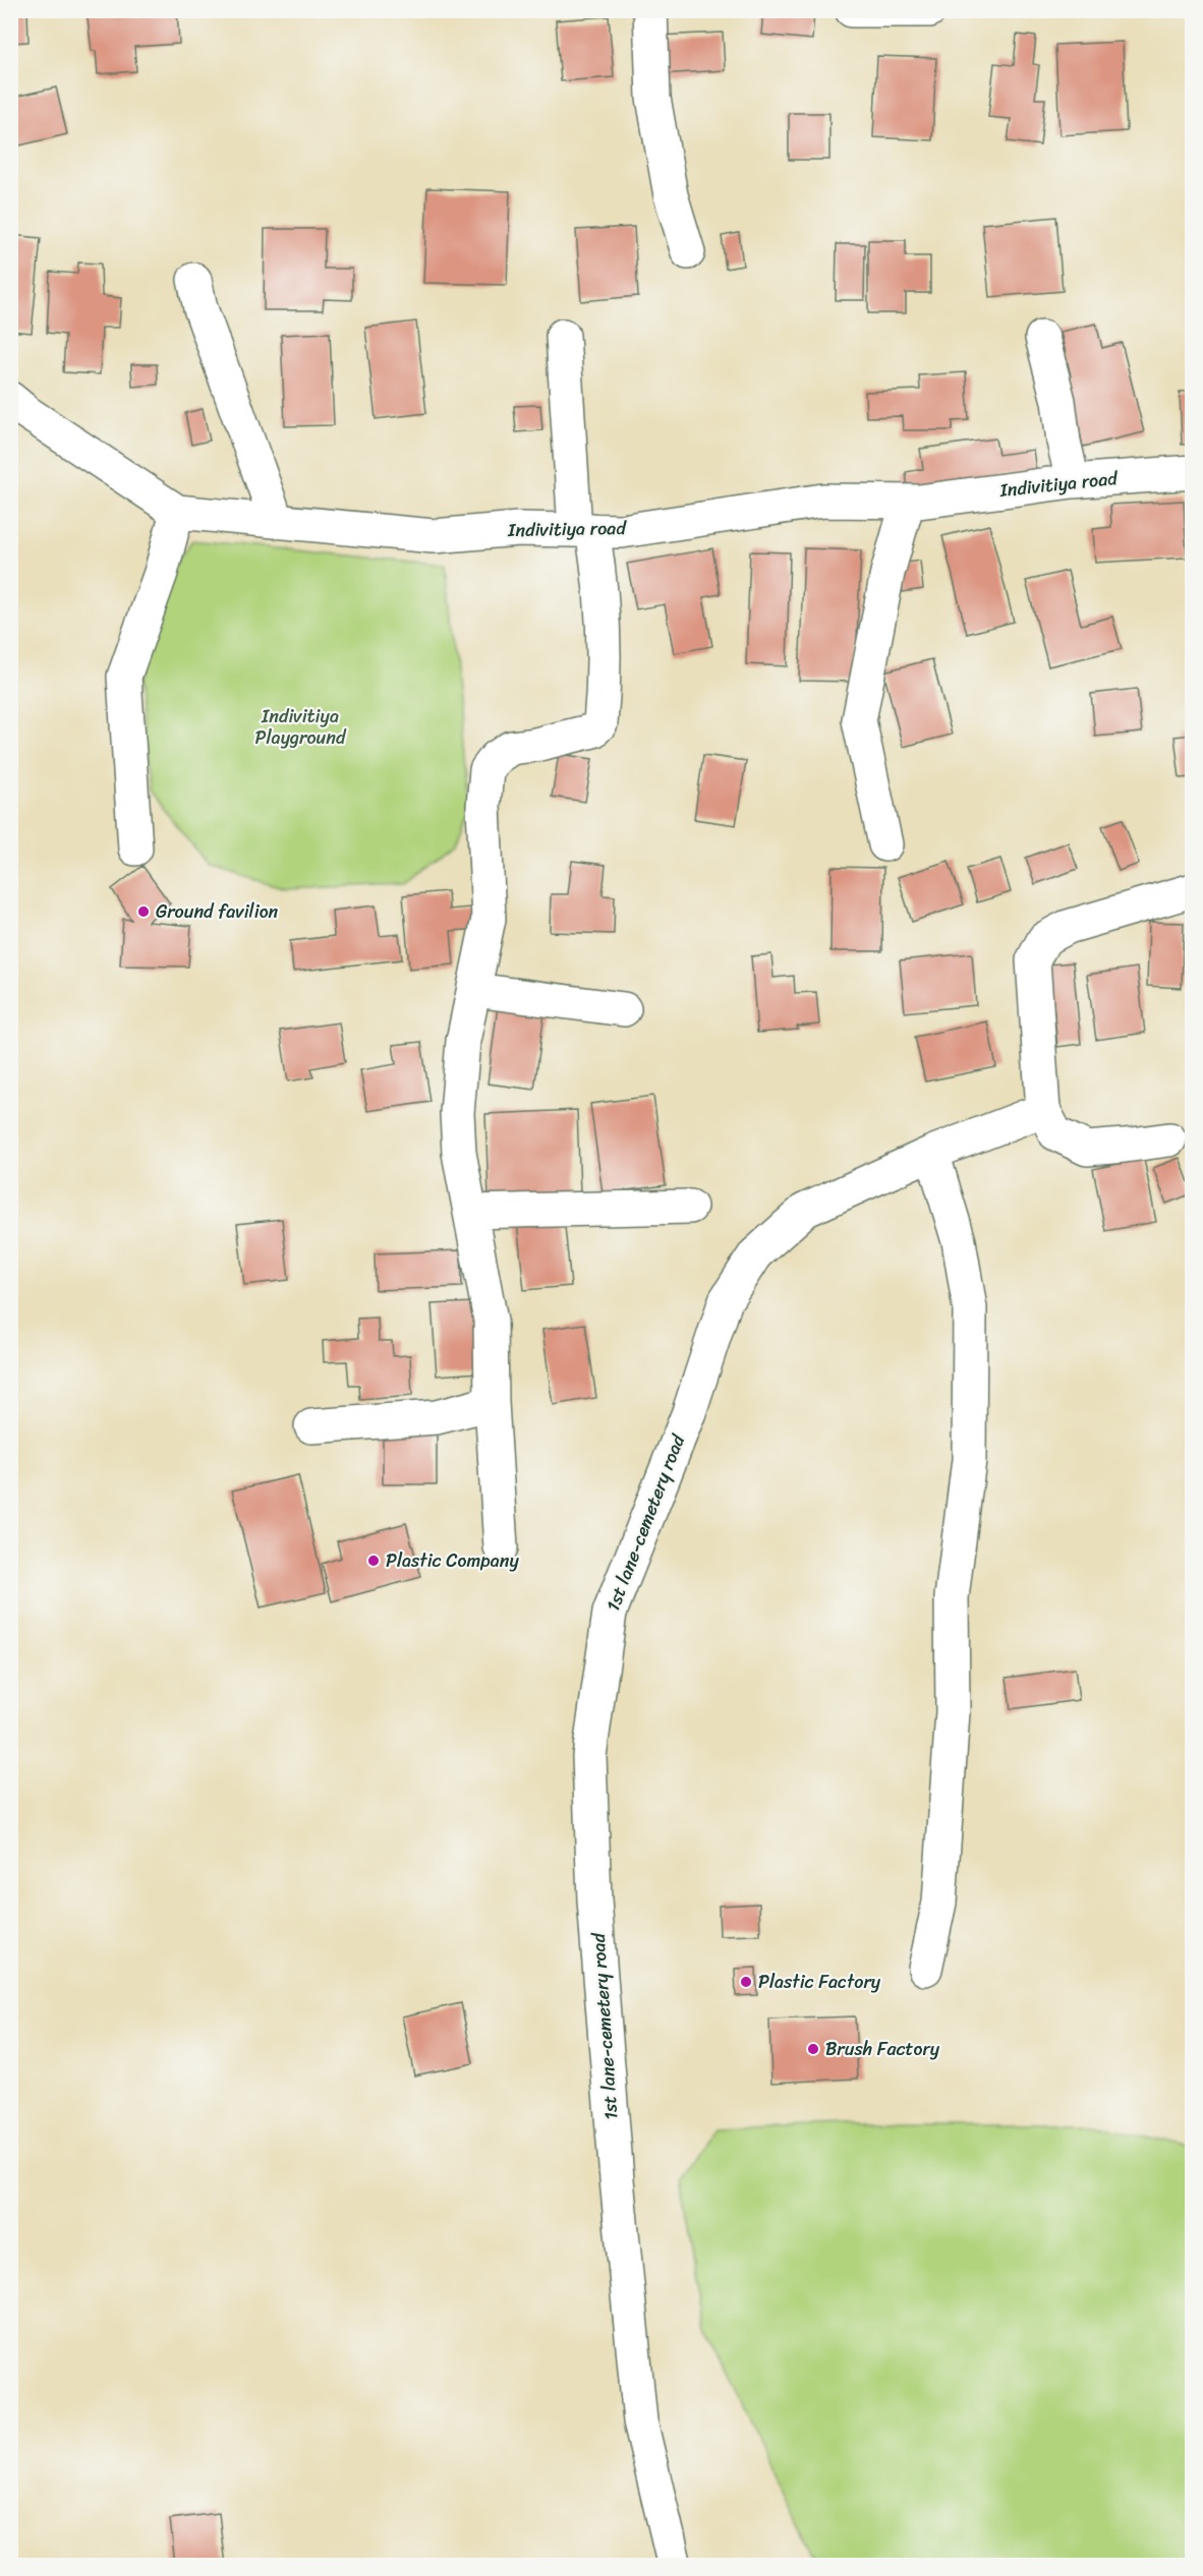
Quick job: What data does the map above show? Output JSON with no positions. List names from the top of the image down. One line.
{"streets":{"street":["Indivitiya road","1st lane-cemetery road"]},"parks":["Indivitiya Playground"],"places":["Ground favilion","Plastic Company","Plastic Factory","Brush Factory"]}
